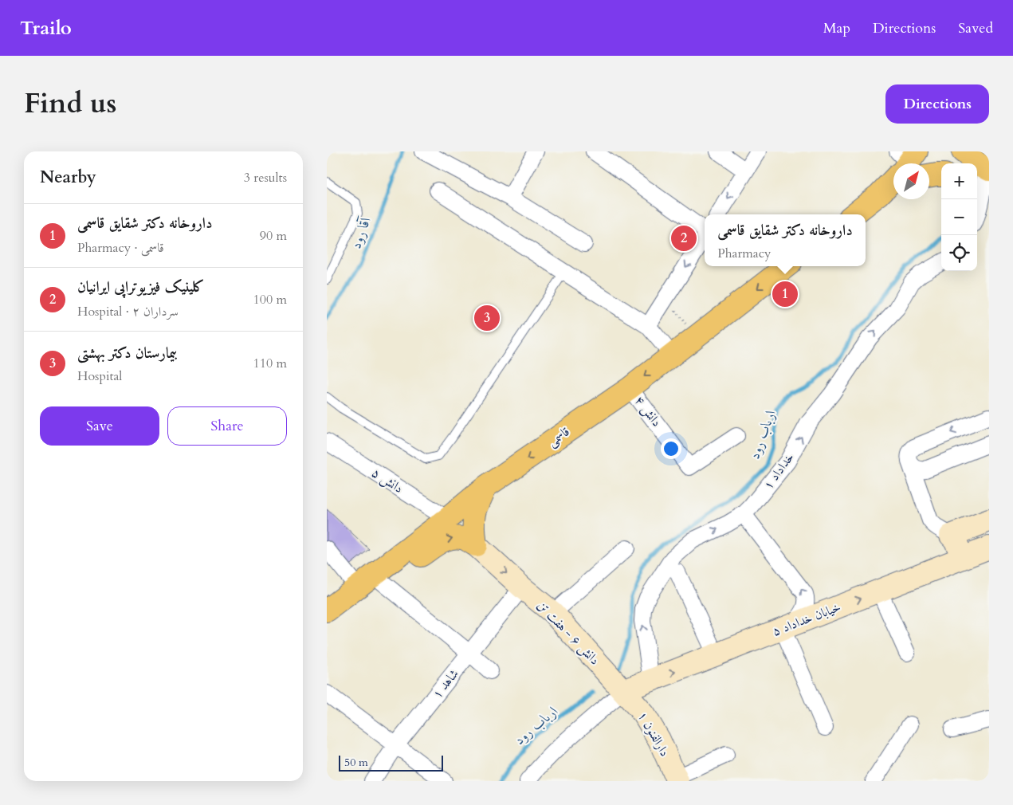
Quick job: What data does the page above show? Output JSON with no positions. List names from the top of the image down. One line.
{"streets":{"main road":["قاسمی","خیابان خداداد ۵","دانش ۶ - هفت تن","دارالفنون ۱"],"street":["دانش ۴","خداداد ۱","دانش ۵","شاهد ۱"]},"crossings":[["دانش ۴","قاسمی"],["قاسمی","دانش ۵"],["خداداد ۱","خیابان خداداد ۵"],["خیابان خداداد ۵","دانش ۶ - هفت تن"],["خیابان خداداد ۵","دارالفنون ۱"],["دانش ۶ - هفت تن","شاهد ۱"],["دانش ۶ - هفت تن","دارالفنون ۱"]],"one_way":["قاسمی","خداداد ۱","خیابان خداداد ۵"],"water":["آقا رود","ارباب رود"],"scale_bar":"50 m","north":"top right","page":{"header":"Trailo","nav":["Map","Directions","Saved"],"title":"Find us","buttons":["Directions",["Save","Share"]],"heading":["Nearby","3 results"],"map_buttons":["+","−"],"list":[{"mark":"1","name":"داروخانه دکتر شقایق قاسمی","note":"Pharmacy · قاسمی","value":"90 m"},{"mark":"2","name":"کلینیک فیزیوتراپی ایرانیان","note":"Hospital · سرداران ۲","value":"100 m"},{"mark":"3","name":"بیمارستان دکتر بهشتی","note":"Hospital","value":"110 m"}],"popup":["داروخانه دکتر شقایق قاسمی","Pharmacy"],"pins":["2","1","3"],"scale":"50 m"}}
